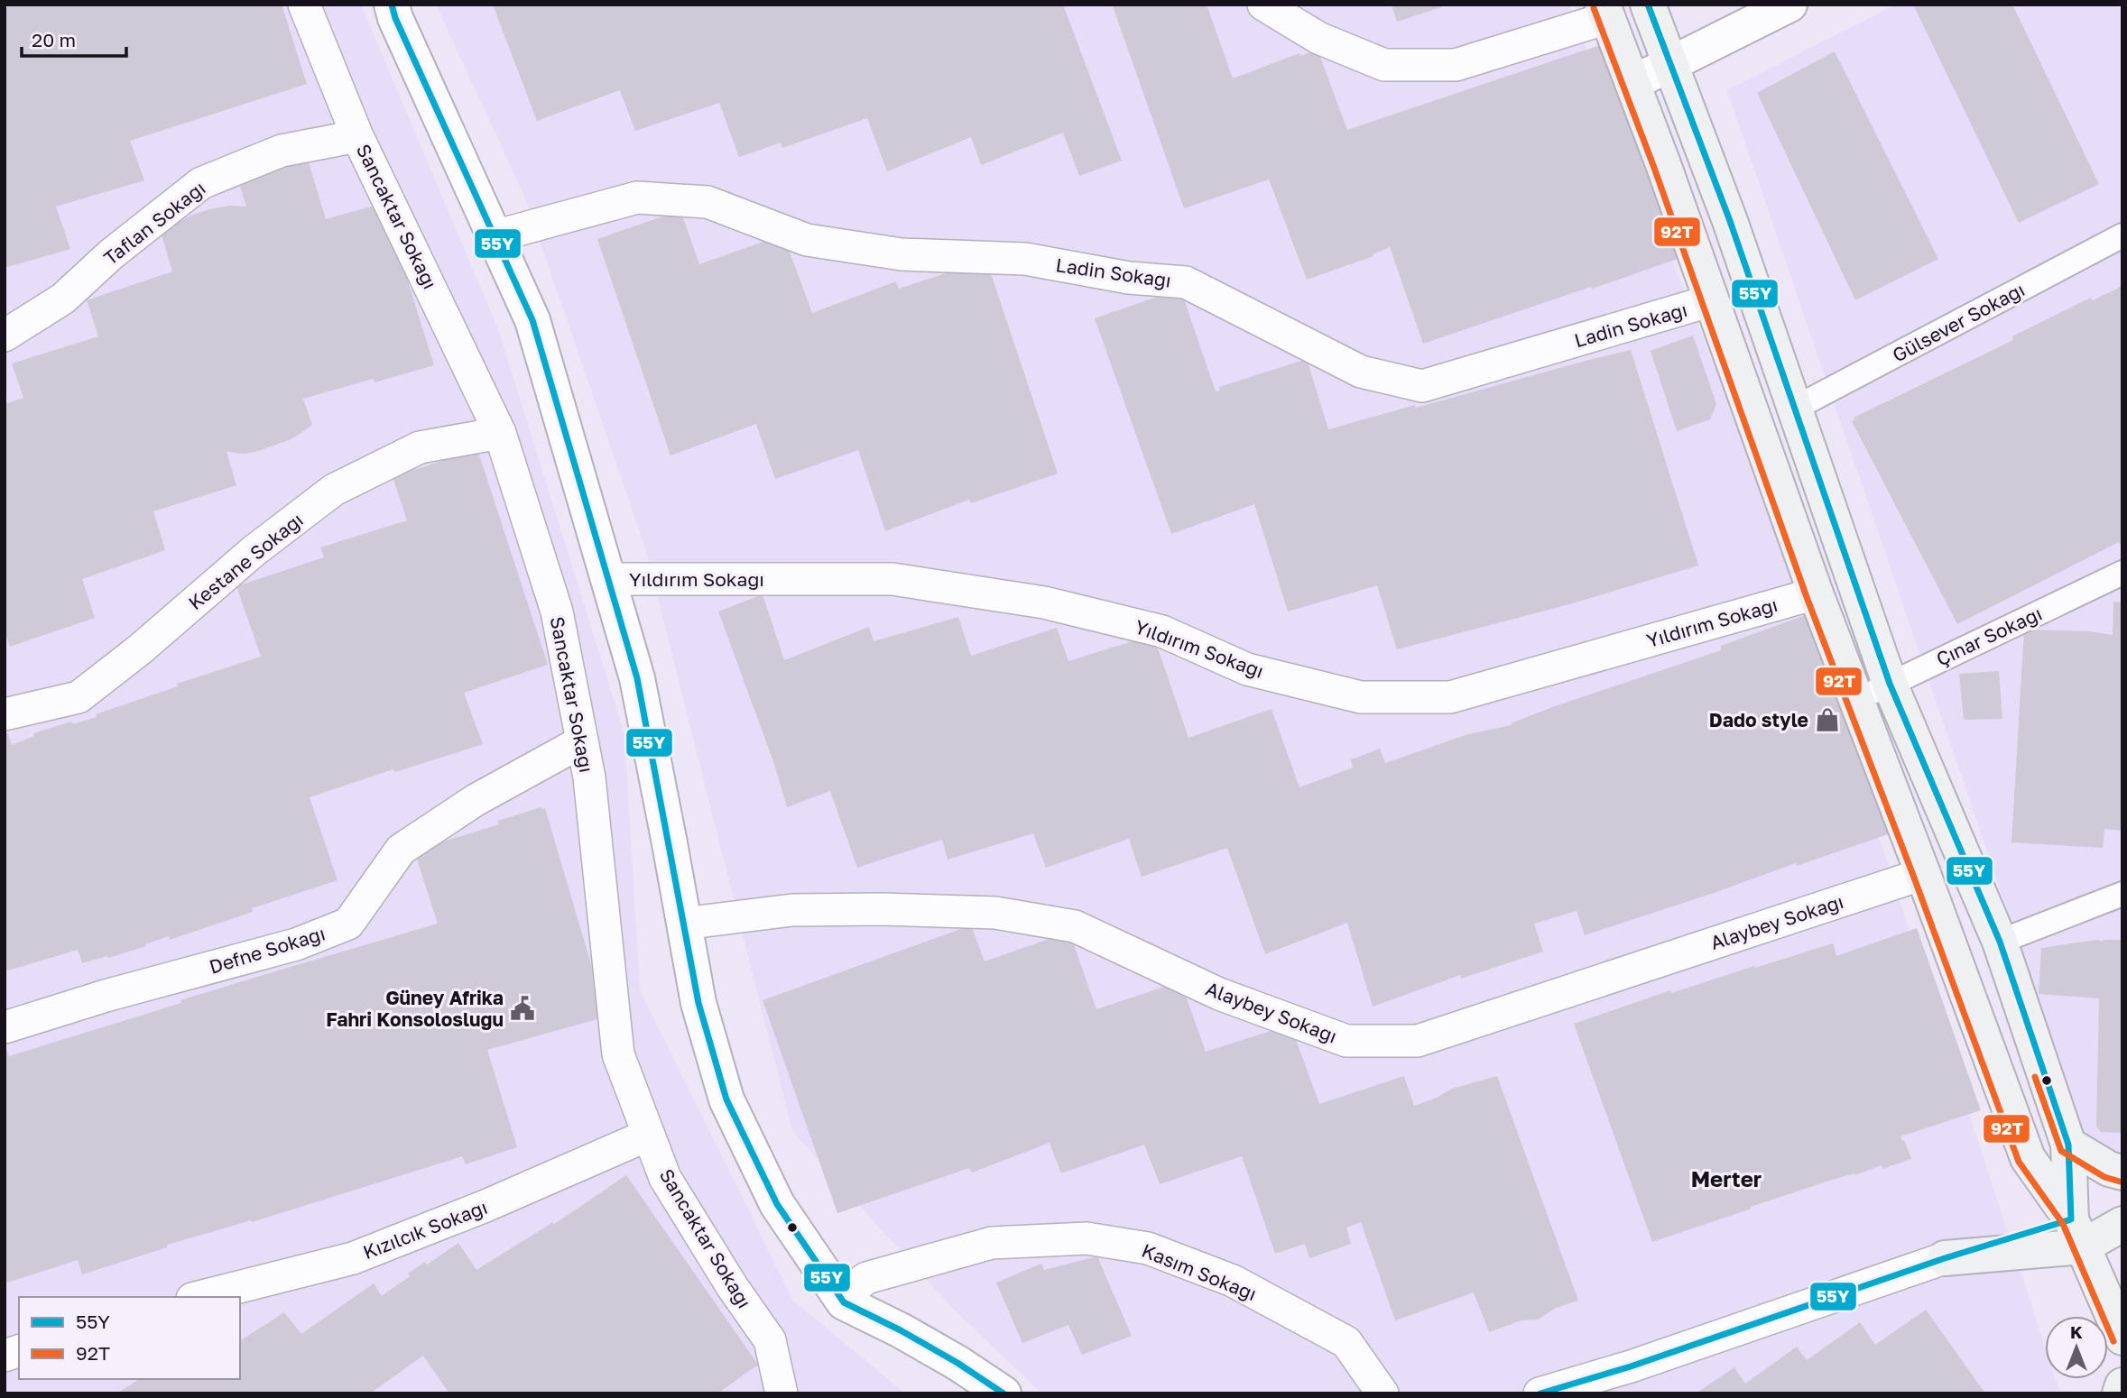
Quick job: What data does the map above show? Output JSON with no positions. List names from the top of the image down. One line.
{"streets":{"street":["Sancaktar Sokağı","Taflan Sokağı","Ladin Sokağı","Gülsever Sokağı","Kestane Sokağı","Yıldırım Sokağı","Çınar Sokağı","Alaybey Sokağı","Defne Sokağı","Kızılcık Sokağı","Kasım Sokağı"]},"crossings":[["Sancaktar Sokağı","Taflan Sokağı"],["Sancaktar Sokağı","Kestane Sokağı"],["Sancaktar Sokağı","Defne Sokağı"],["Sancaktar Sokağı","Kızılcık Sokağı"]],"districts":["Merter"],"places":{"shop":["Dado style"],"public building":["Güney Afrika Fahri Konsolosluğu"]},"lines":["transit line 55Y","transit line 92T"],"legend":["55Y","92T"],"scale_bar":"20 m","north":"top"}
